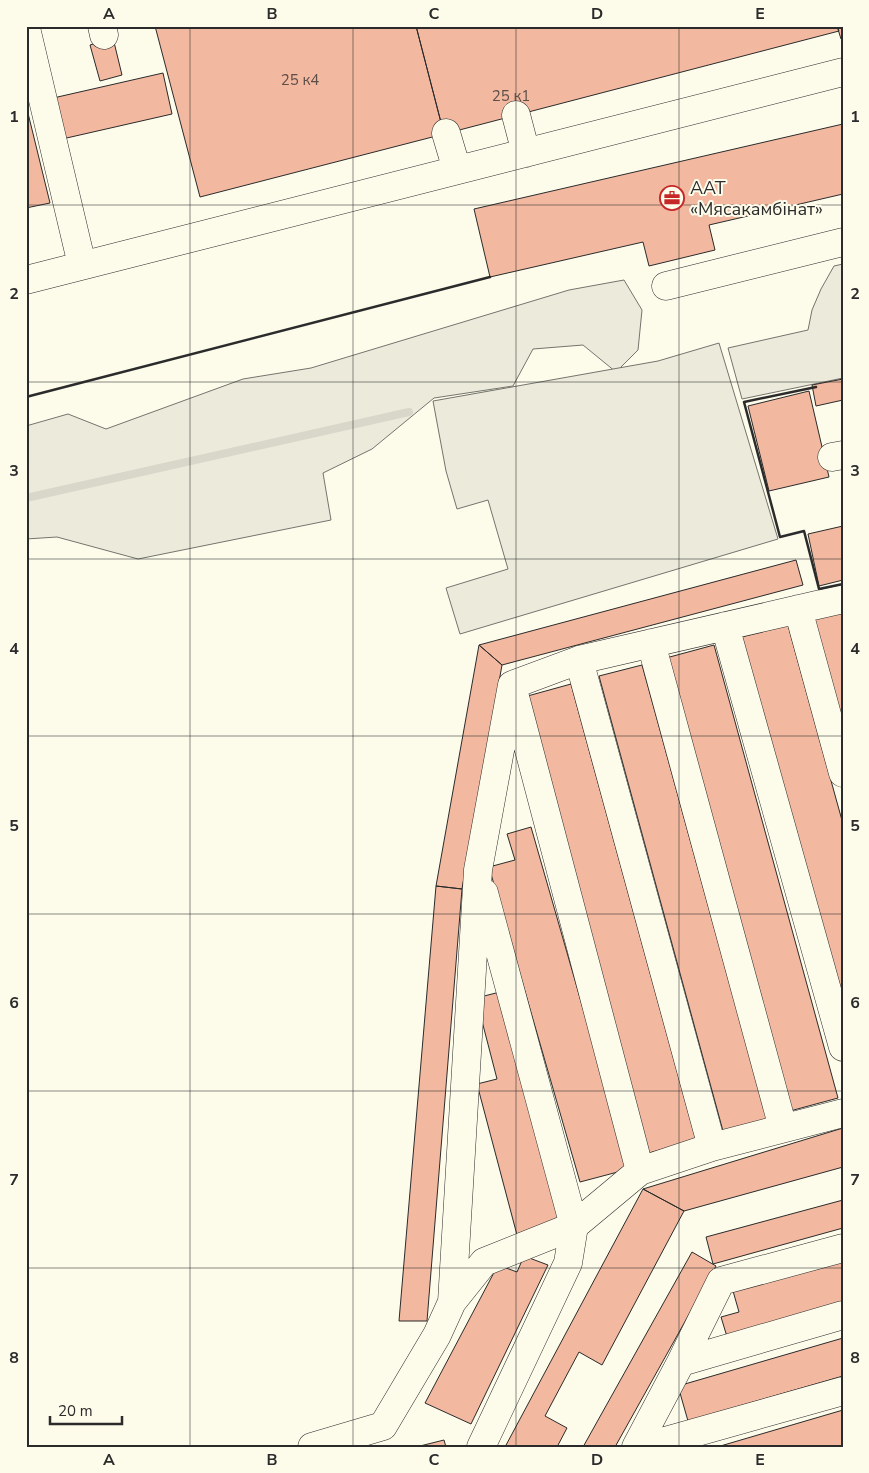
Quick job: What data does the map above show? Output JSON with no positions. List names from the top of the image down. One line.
{"places":{"office":["ААТ «Мясакамбінат»"]},"house_numbers":["25 к4","25 к1"],"scale_bar":"20 m","grid":{"columns":["A","B","C","D","E"],"rows":["1","2","3","4","5","6","7","8"]}}
